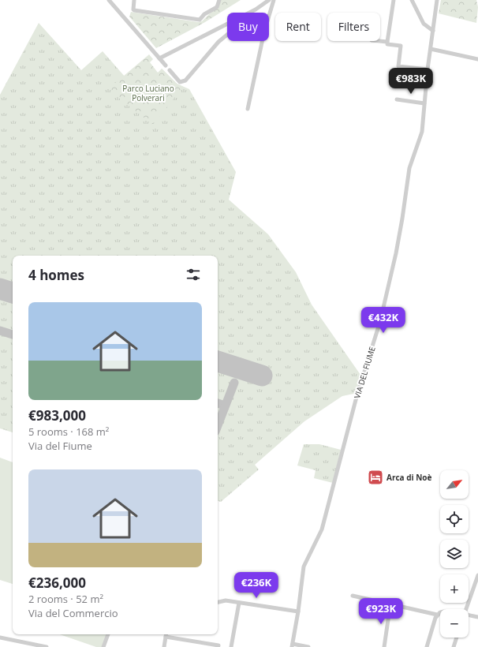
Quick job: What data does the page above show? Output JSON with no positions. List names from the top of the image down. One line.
{"streets":{"street":["VIA DEL FIUME"]},"parks":["Parco Luciano Polverari"],"places":{"hotel":["Arca di Noè"]},"north":"top right","page":{"chip":["Buy","Rent","Filters"],"price":["€983K","€432K","€236K","€923K"],"heading":"4 homes","list":[{"name":"€983,000","note":"5 rooms · 168 m² · Via del Fiume"},{"name":"€236,000","note":"2 rooms · 52 m² · Via del Commercio"}],"map_buttons":["+","−"]}}
